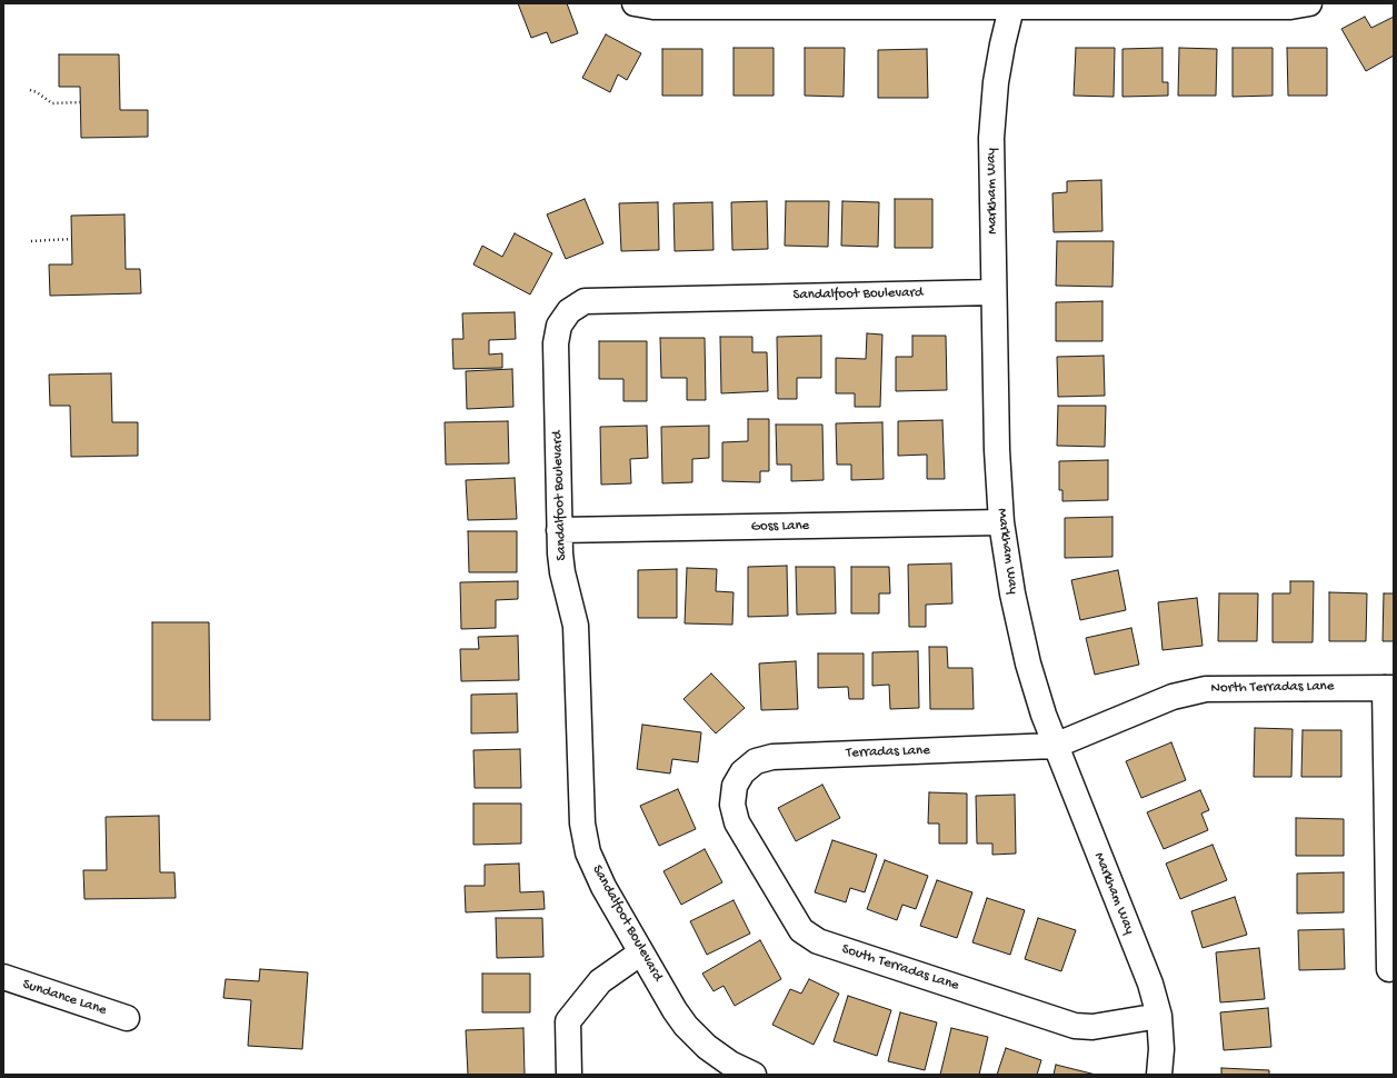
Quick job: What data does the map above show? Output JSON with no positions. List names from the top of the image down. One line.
{"streets":{"street":["Markham Way","Sandalfoot Boulevard","Goss Lane","North Terradas Lane","Terradas Lane","South Terradas Lane","Sundance Lane"]},"crossings":[["Markham Way","Sandalfoot Boulevard"],["Markham Way","Goss Lane"],["Markham Way","North Terradas Lane"],["Markham Way","Terradas Lane"],["Markham Way","South Terradas Lane"],["Sandalfoot Boulevard","Goss Lane"],["North Terradas Lane","Terradas Lane"],["Terradas Lane","South Terradas Lane"]]}
